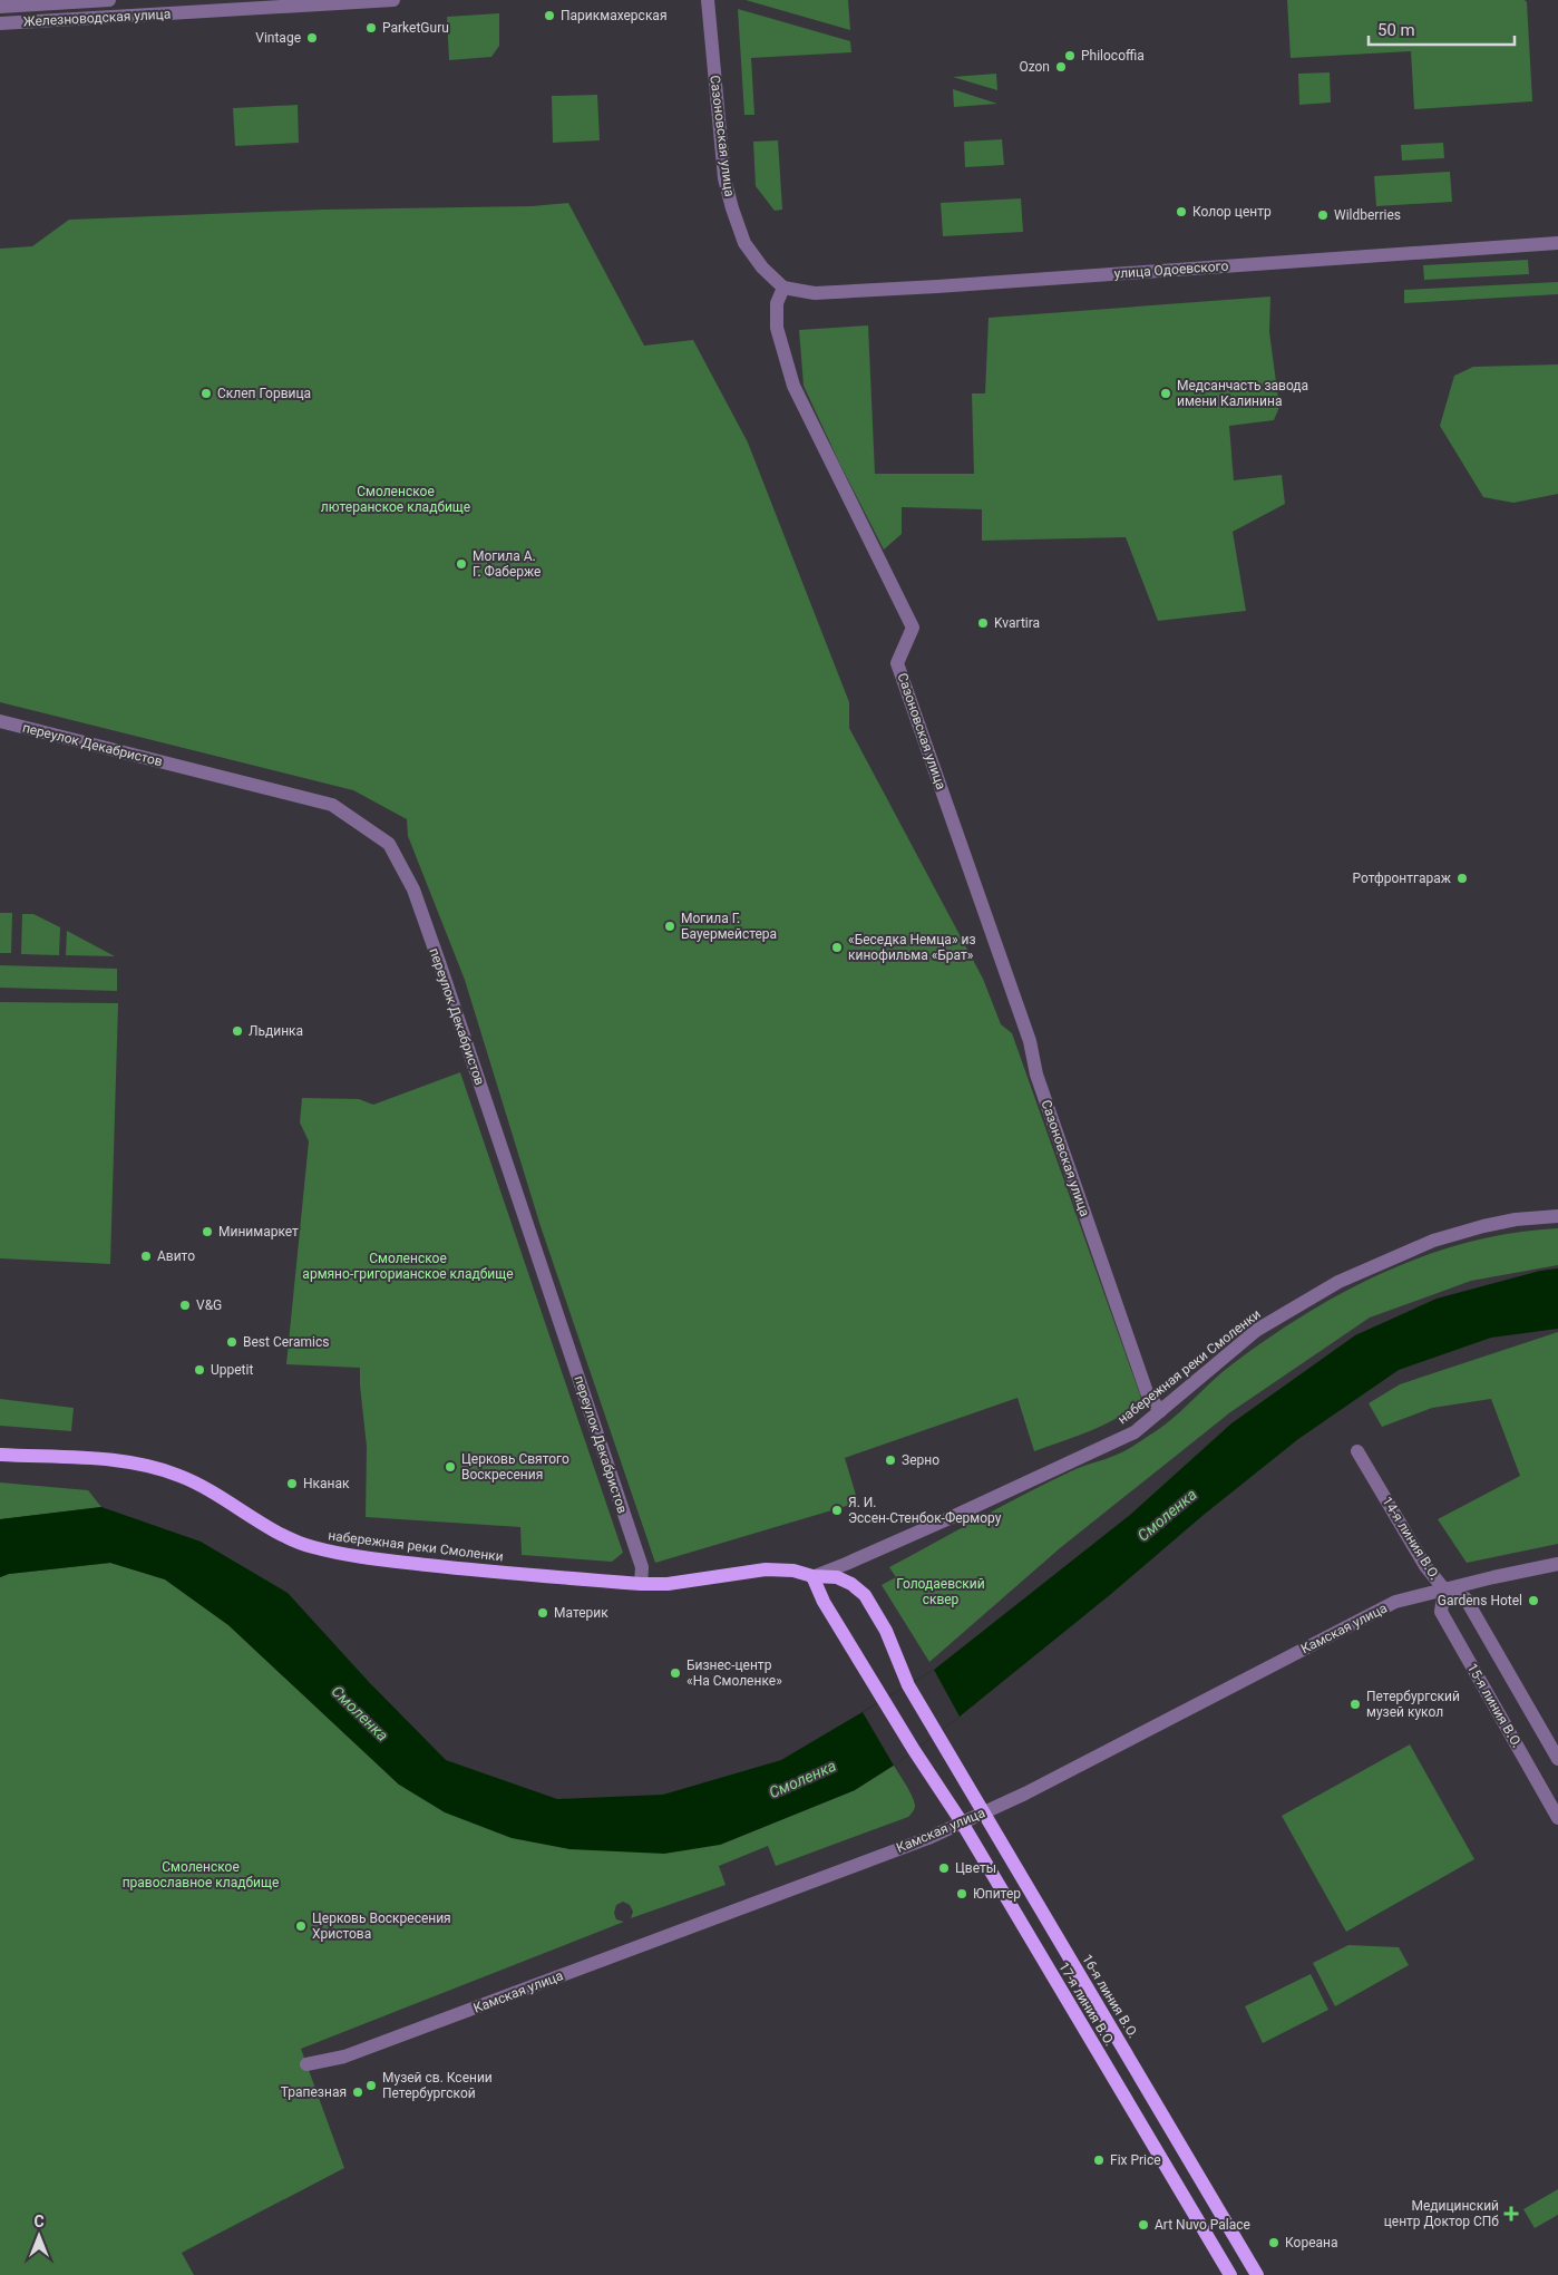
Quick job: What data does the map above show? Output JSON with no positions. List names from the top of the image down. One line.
{"streets":{"main road":["набережная реки Смоленки","16-я линия В.О.","17-я линия В.О."],"street":["Железноводская улица","Сазоновская улица","улица Одоевского","переулок Декабристов","14-я линия В.О.","Камская улица","15-я линия В.О."]},"crossings":[["Сазоновская улица","улица Одоевского"],["Сазоновская улица","набережная реки Смоленки"],["переулок Декабристов","набережная реки Смоленки"],["набережная реки Смоленки","16-я линия В.О."],["набережная реки Смоленки","17-я линия В.О."],["14-я линия В.О.","Камская улица"],["14-я линия В.О.","15-я линия В.О."],["Камская улица","15-я линия В.О."],["Камская улица","16-я линия В.О."],["Камская улица","17-я линия В.О."]],"water":["Смоленка"],"parks":["Смоленское лютеранское кладбище","Смоленское армяно-григорианское кладбище","Голодаевский сквер","Смоленское православное кладбище"],"places":{"other":["Парикмахерская","ParketGuru","Vintage","Philocoffia","Ozon","Колор центр","Wildberries","Склеп Горвица","Медсанчасть завода имени Калинина","Могила А. Г. Фаберже","Kvartira","Ротфронтгараж","Могила Г. Бауермейстера","«Беседка Немца» из кинофильма «Брат»","Льдинка","Минимаркет","Авито","V&G","Best Ceramics","Uppetit","Зерно","Церковь Святого Воскресения","Нканак","Я. И. Эссен-Стенбок-Фермору","Gardens Hotel","Материк","Бизнес-центр «На Смоленке»","Петербургский музей кукол","Цветы","Юпитер","Церковь Воскресения Христова","Музей св. Ксении Петербургской","Трапезная","Fix Price","Art Nuvo Palace","Кореана"],"health":["Медицинский центр Доктор СПб"]},"scale_bar":"50 m","north":"top"}
